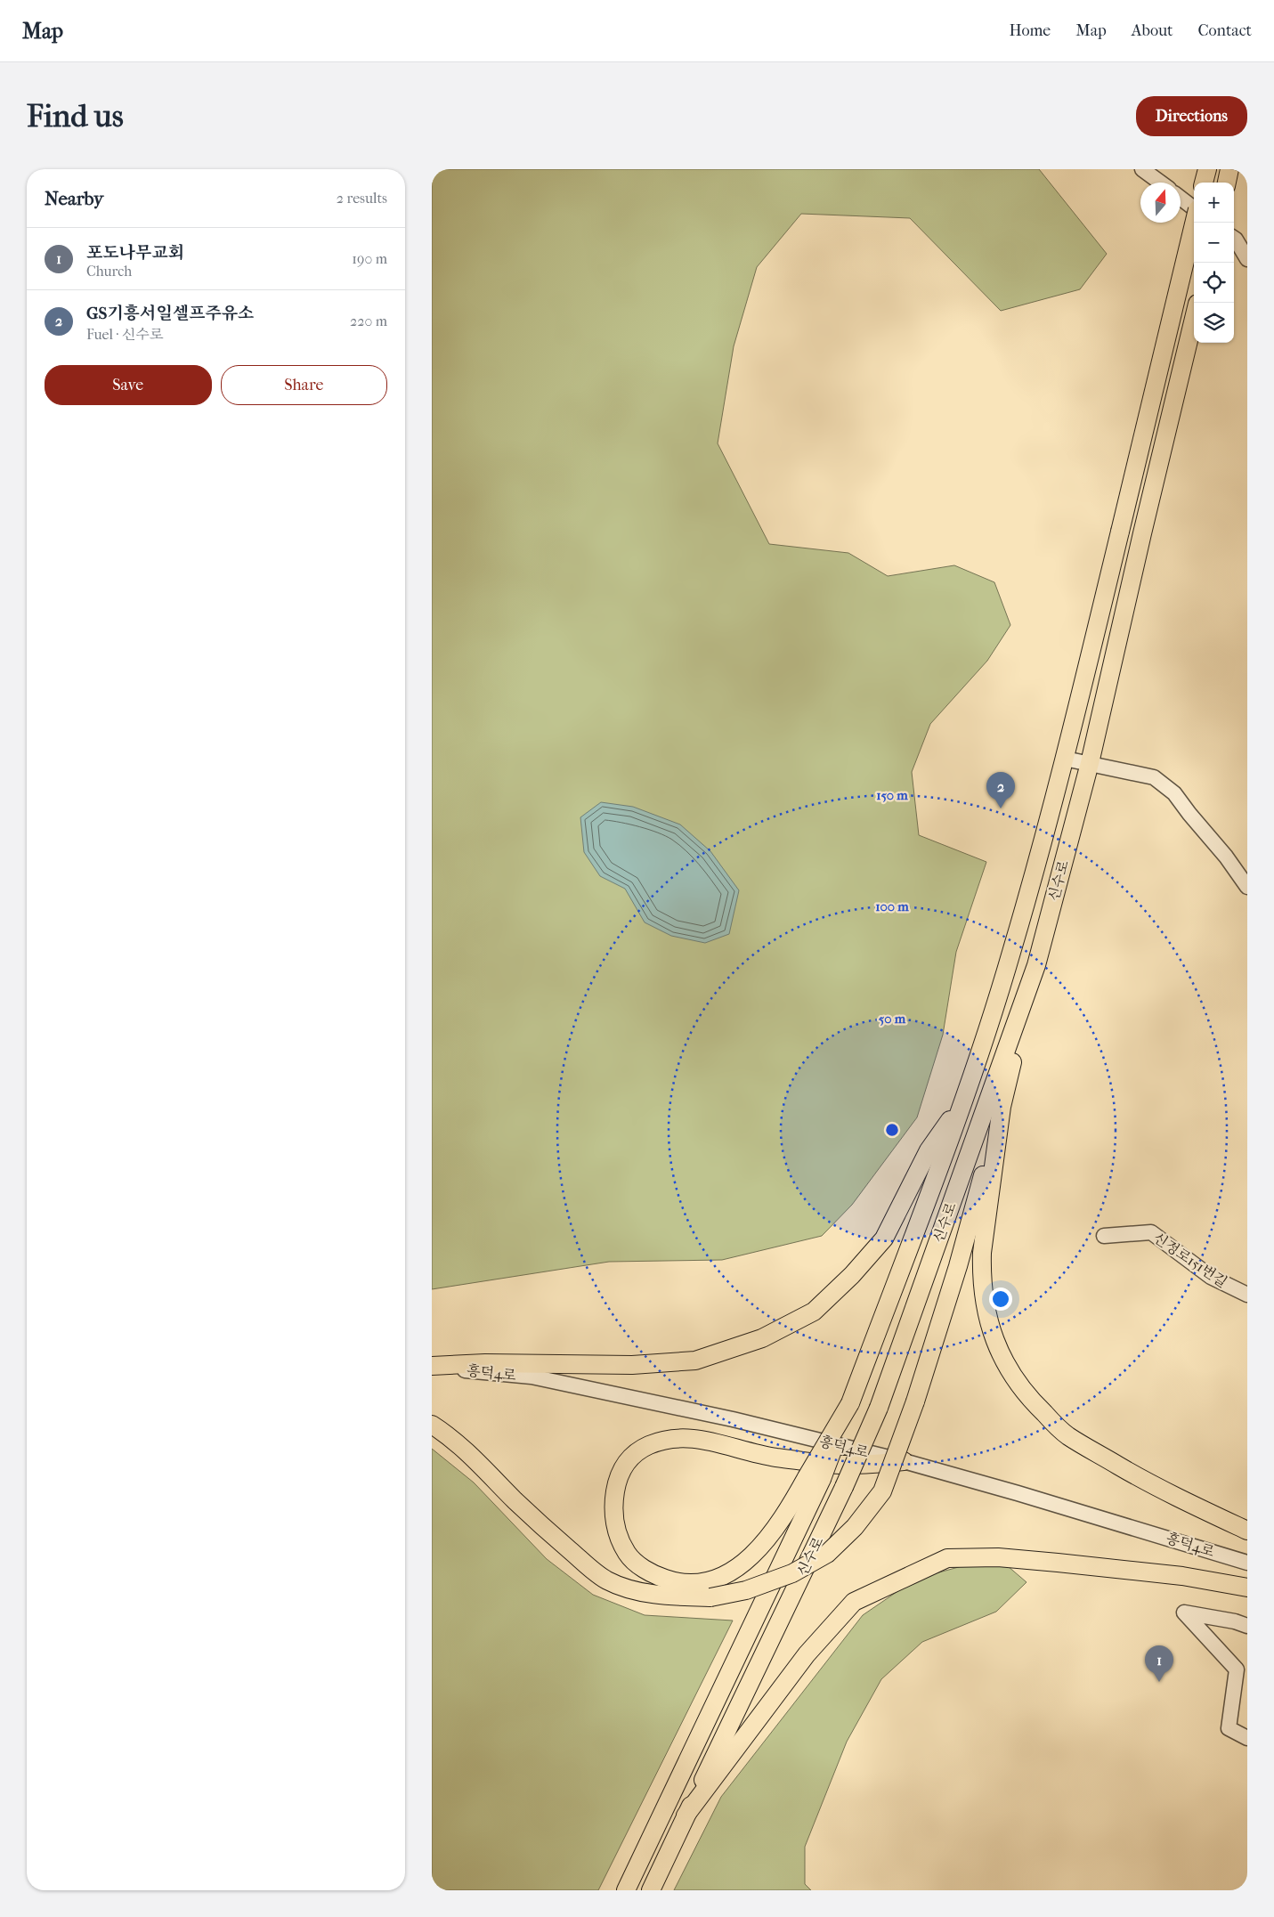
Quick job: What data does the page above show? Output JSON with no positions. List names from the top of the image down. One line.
{"streets":{"main road":["신수로"],"street":["신정로151번길","흥덕4로"]},"north":"top","page":{"header":"Map","nav":["Home","Map","About","Contact"],"buttons":["Directions",["Save","Share"]],"title":"Find us","heading":["Nearby","2 results"],"map_buttons":["+","−"],"list":[{"mark":"1","name":"포도나무교회","note":"Church","value":"190 m"},{"mark":"2","name":"GS기흥서일셀프주유소","note":"Fuel · 신수로","value":"220 m"}],"pins":["2","1"]},"rings":["150 m","100 m","50 m"]}
